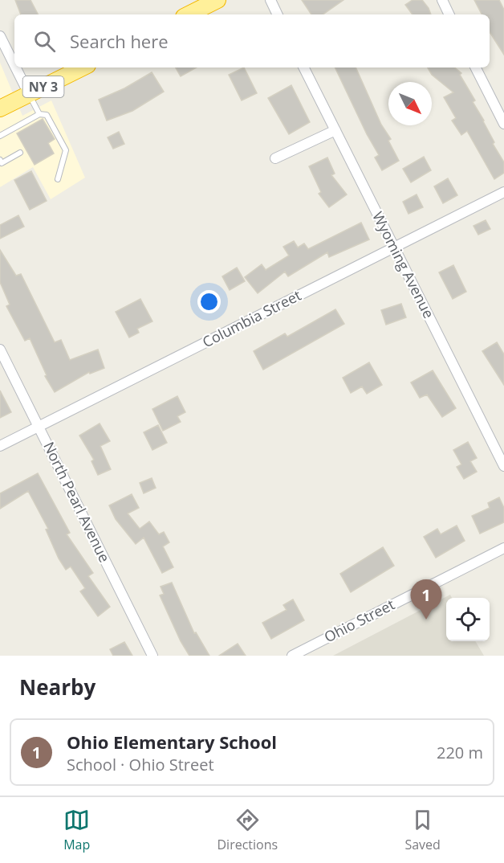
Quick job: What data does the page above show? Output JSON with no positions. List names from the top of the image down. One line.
{"streets":{"highway":["NY 3"],"street":["Wyoming Avenue","Columbia Street","North Pearl Avenue","Ohio Street"]},"crossings":[["Wyoming Avenue","Columbia Street"],["Columbia Street","North Pearl Avenue"]],"north":"bottom right","page":{"search":"Search here","pins":"1","heading":"Nearby","list":[{"mark":"1","name":"Ohio Elementary School","note":"School · Ohio Street","value":"220 m"}],"nav":["Map","Directions","Saved"]}}
